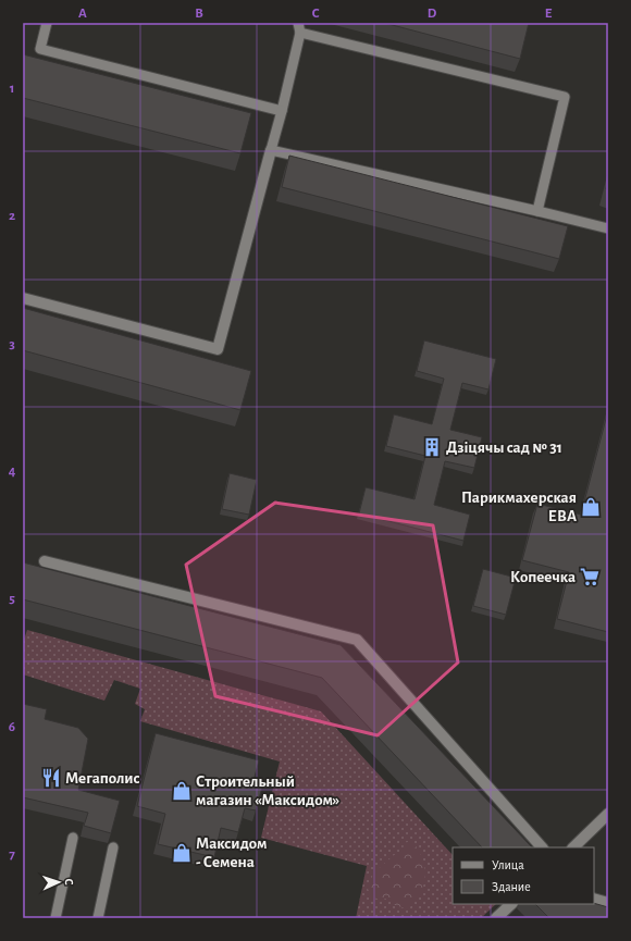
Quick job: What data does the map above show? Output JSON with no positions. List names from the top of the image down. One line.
{"places":{"building":["Дзіцячы сад № 31"],"shop":["Парикмахерская ЕВА","Строительный магазин «Максидом»","Максидом - Семена"],"supermarket":["Копеечка"],"restaurant":["Мегаполис"]},"legend":["Улица","Здание"],"north":"right","grid":{"columns":["A","B","C","D","E"],"rows":["1","2","3","4","5","6","7"]}}
